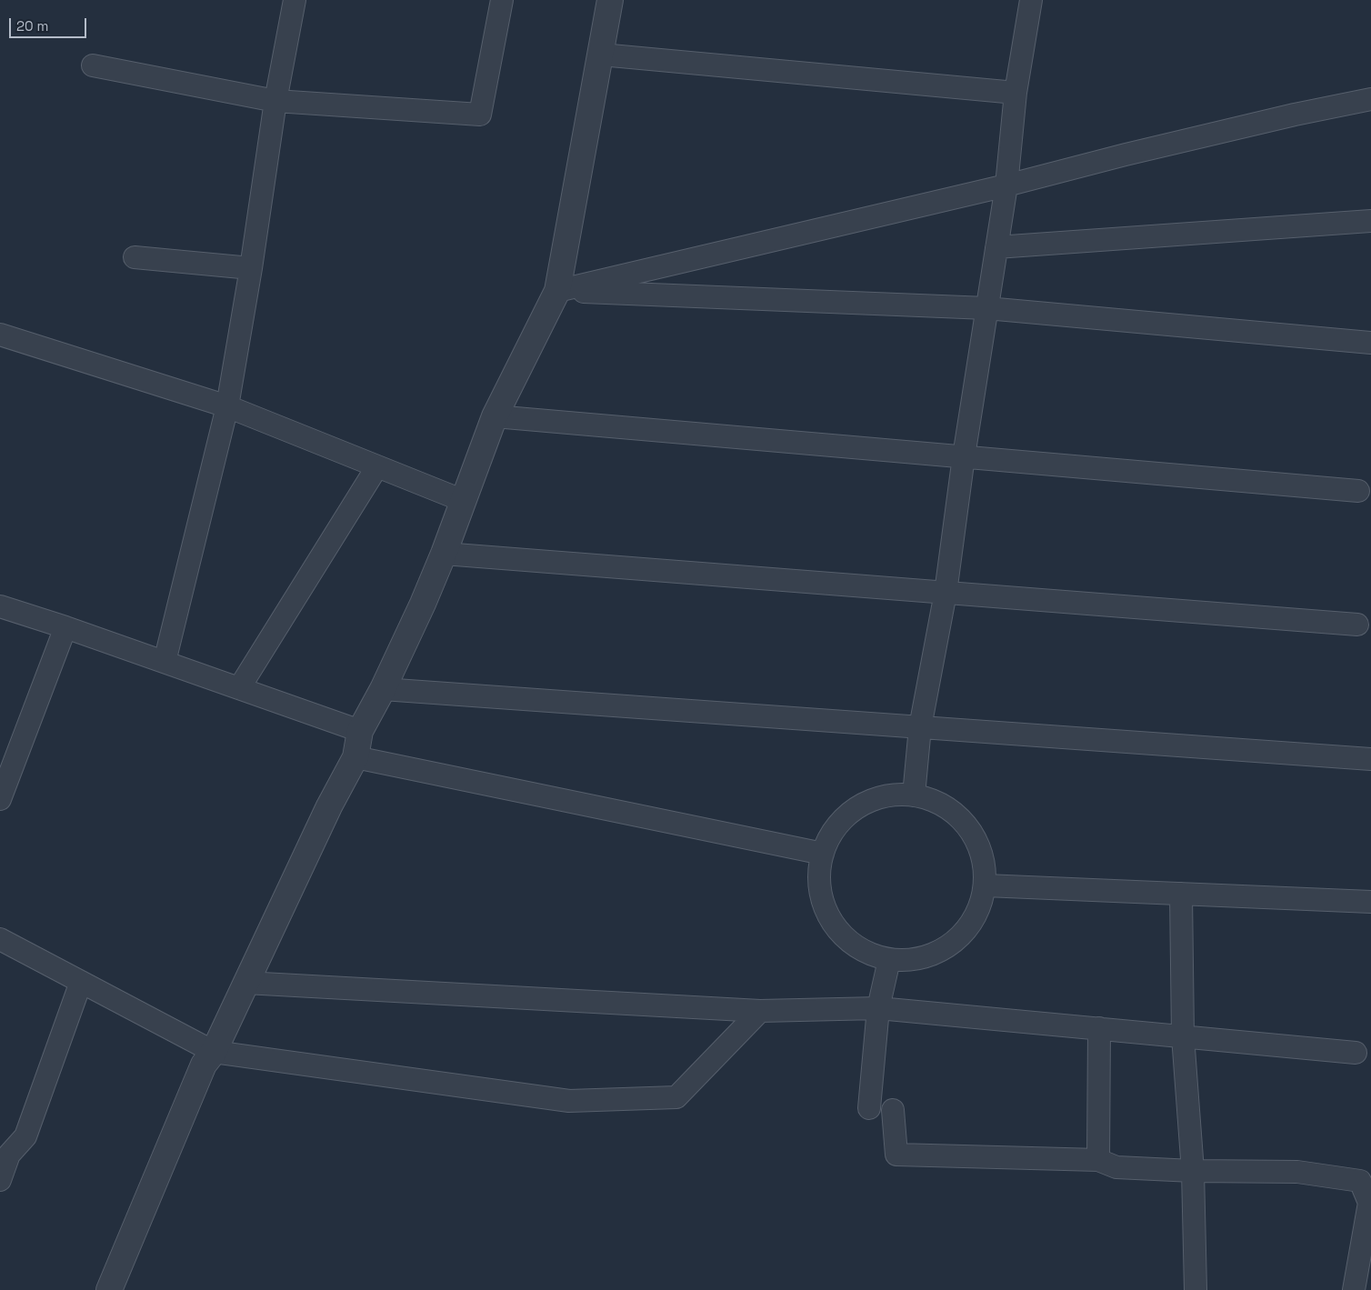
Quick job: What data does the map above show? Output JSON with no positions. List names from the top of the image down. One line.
{"scale_bar":"20 m"}
